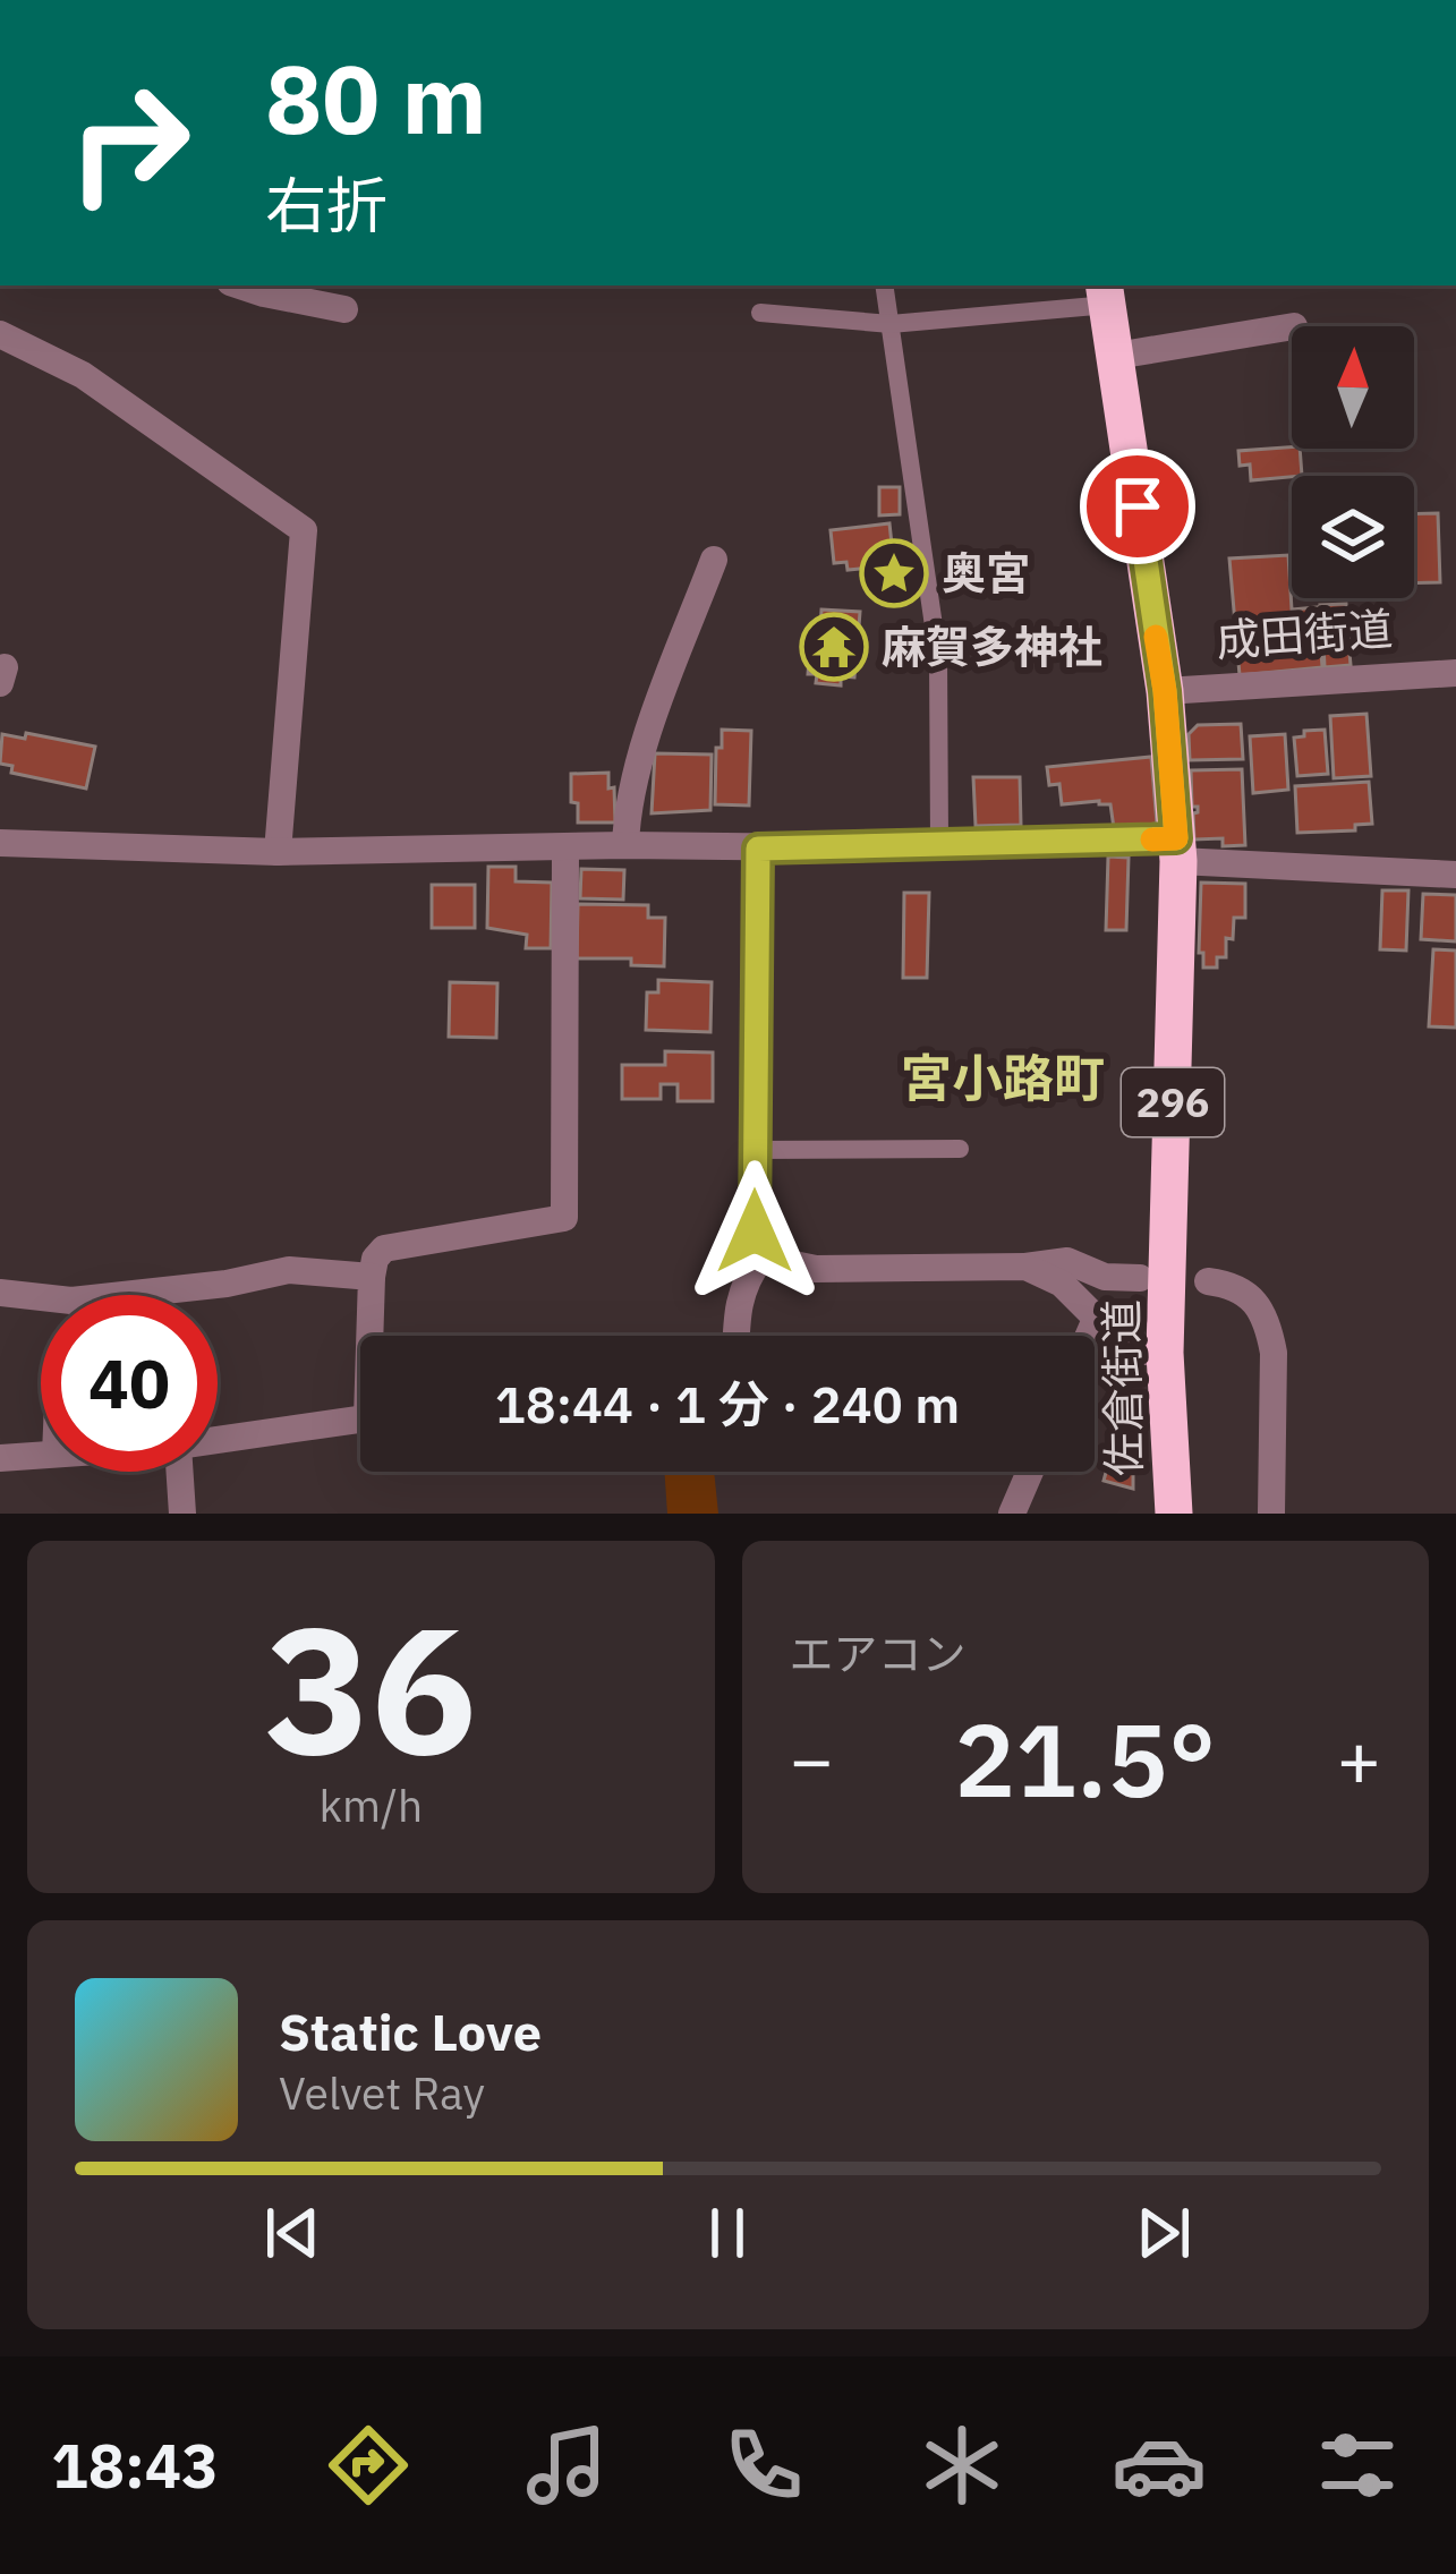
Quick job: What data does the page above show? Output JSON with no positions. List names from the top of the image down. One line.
{"streets":{"highway":["成田街道","296","佐倉街道"]},"crossings":[["成田街道","佐倉街道"]],"districts":["宮小路町"],"places":{"place":["奥宮"],"temple":["麻賀多神社"]},"north":"top","page":{"turn":["80 m","右折"],"limit":"40","trip":"18:44 · 1 分 · 240 m","tile":[["36","km/h"],"エアコン"],"heat":["−","21.5°","+"],"song":["Static Love","Velvet Ray"],"tabs":"18:43"}}
